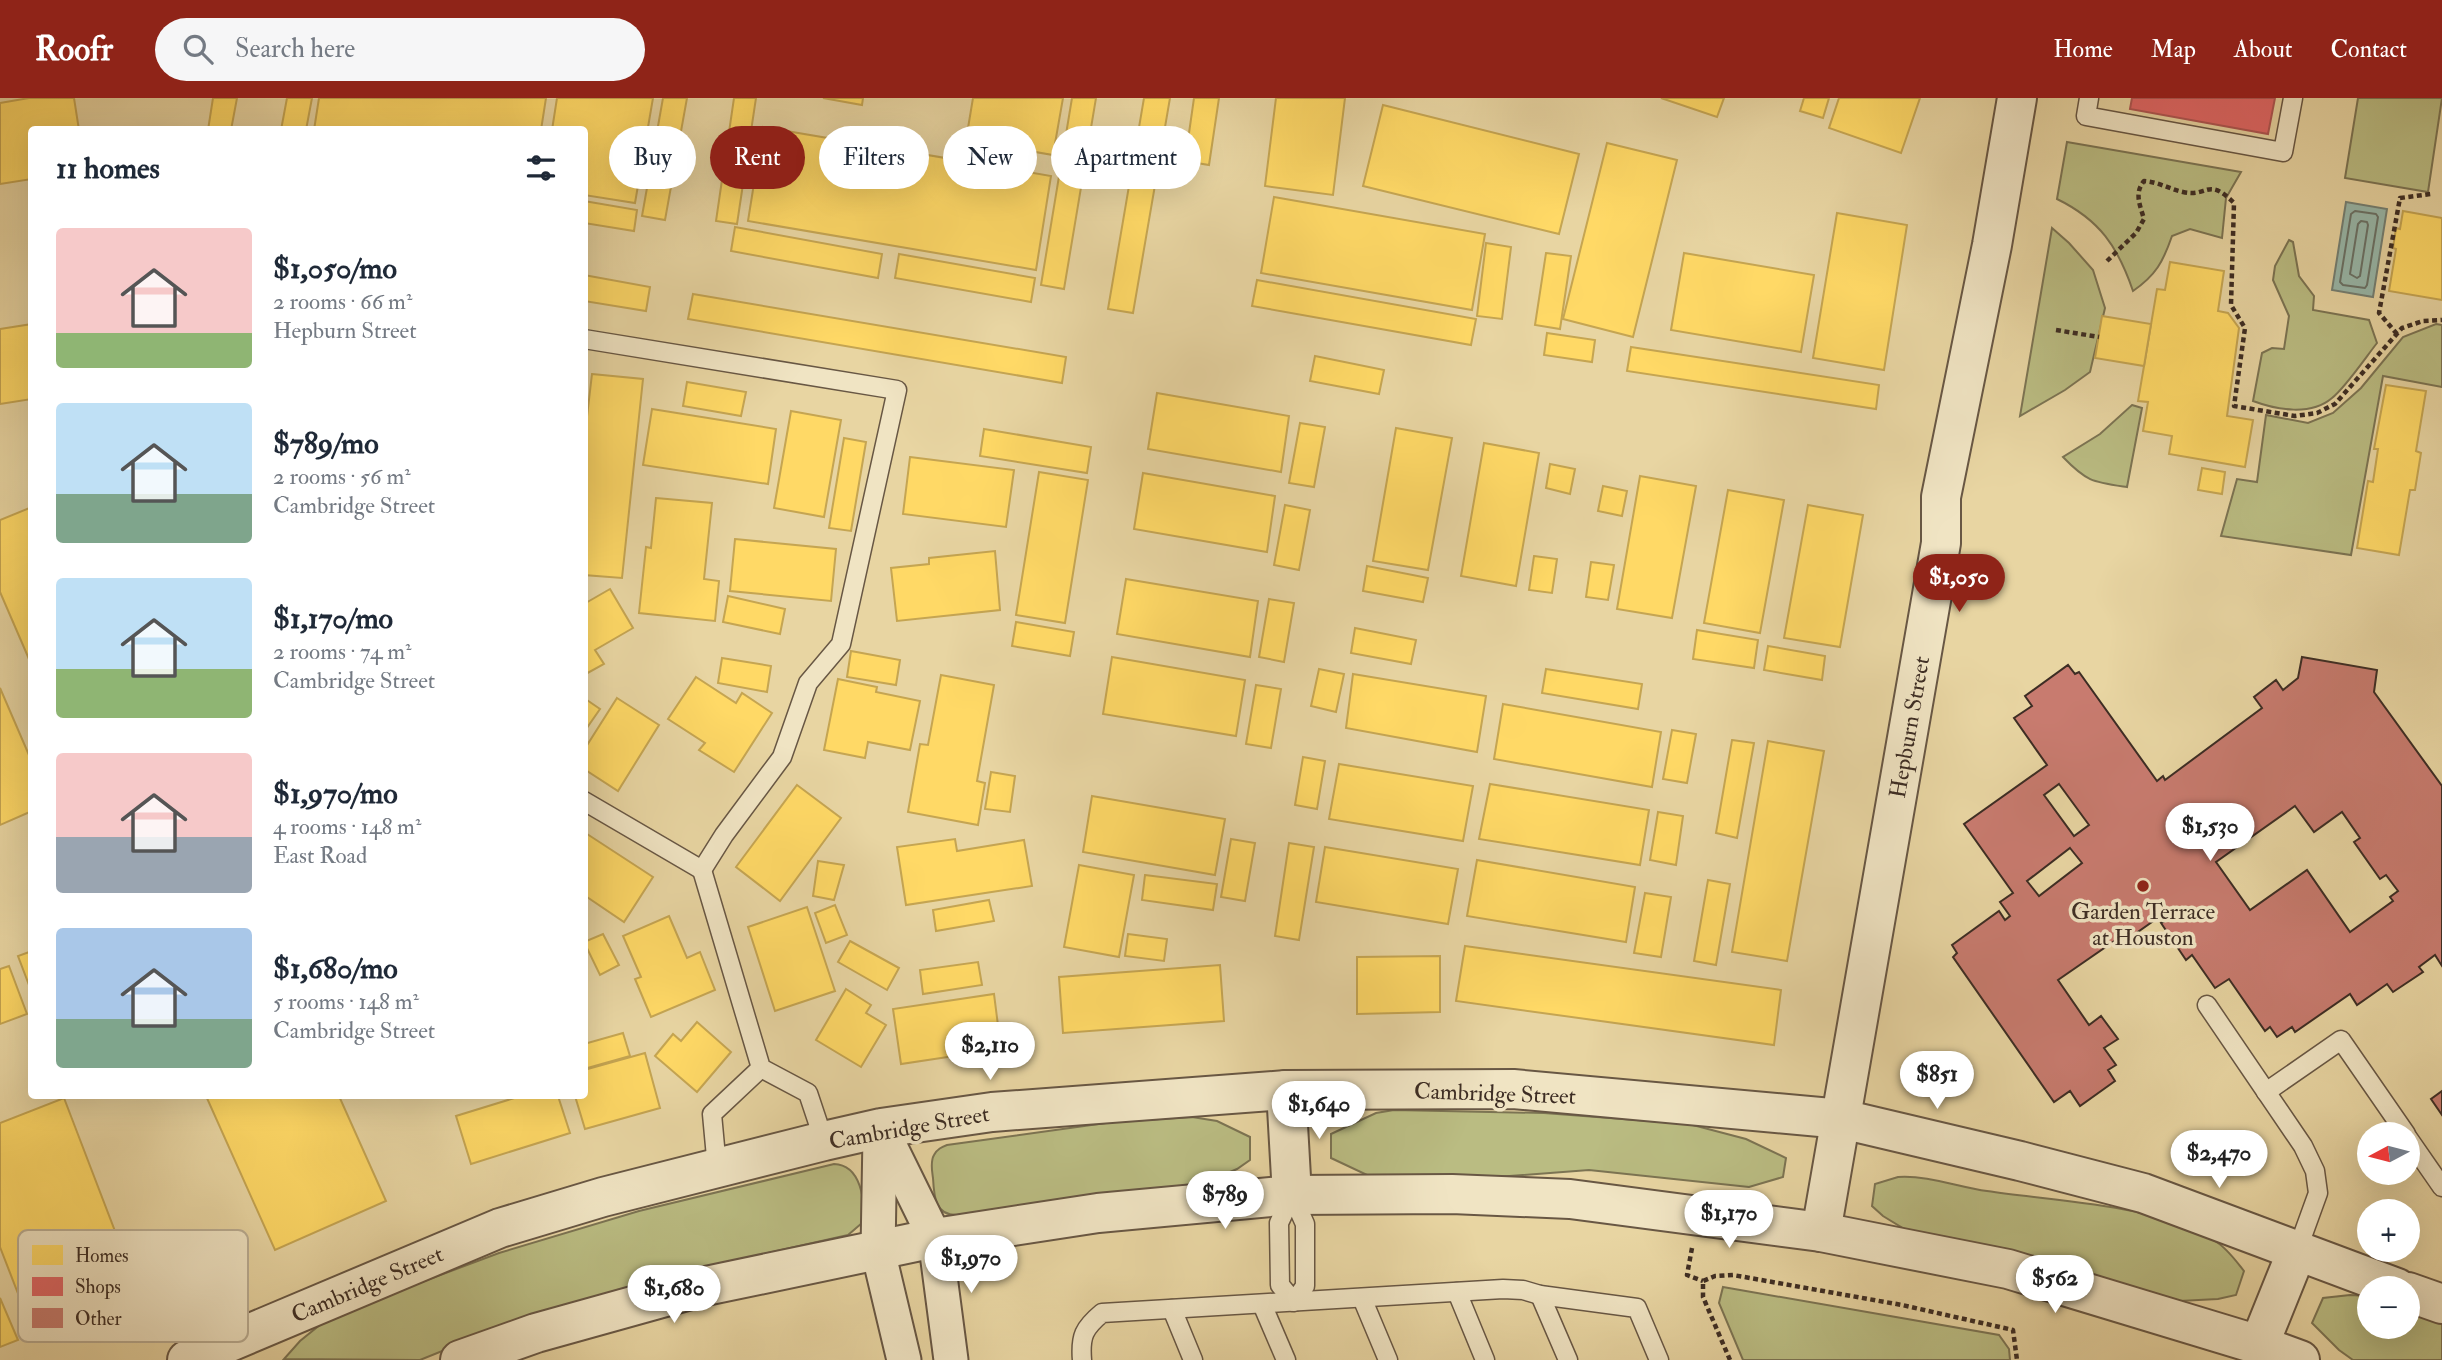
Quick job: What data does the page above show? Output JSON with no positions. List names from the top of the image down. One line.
{"streets":{"street":["Hepburn Street","Cambridge Street"]},"crossings":[["Hepburn Street","Cambridge Street"]],"places":["Garden Terrace at Houston"],"legend":["Homes","Shops","Other"],"north":"left","page":{"header":"Roofr","search":"Search here","nav":["Home","Map","About","Contact"],"chip":["Buy","Rent","Filters","New","Apartment"],"heading":"11 homes","list":[{"name":"$1,050/mo","note":"2 rooms · 66 m² · Hepburn Street"},{"name":"$789/mo","note":"2 rooms · 56 m² · Cambridge Street"},{"name":"$1,170/mo","note":"2 rooms · 74 m² · Cambridge Street"},{"name":"$1,970/mo","note":"4 rooms · 148 m² · East Road"},{"name":"$1,680/mo","note":"5 rooms · 148 m² · Cambridge Street"}],"price":["$1,050","$1,530","$2,110","$851","$1,640","$2,470","$789","$1,170","$1,970","$562","$1,680"],"map_buttons":["+","−"]}}
